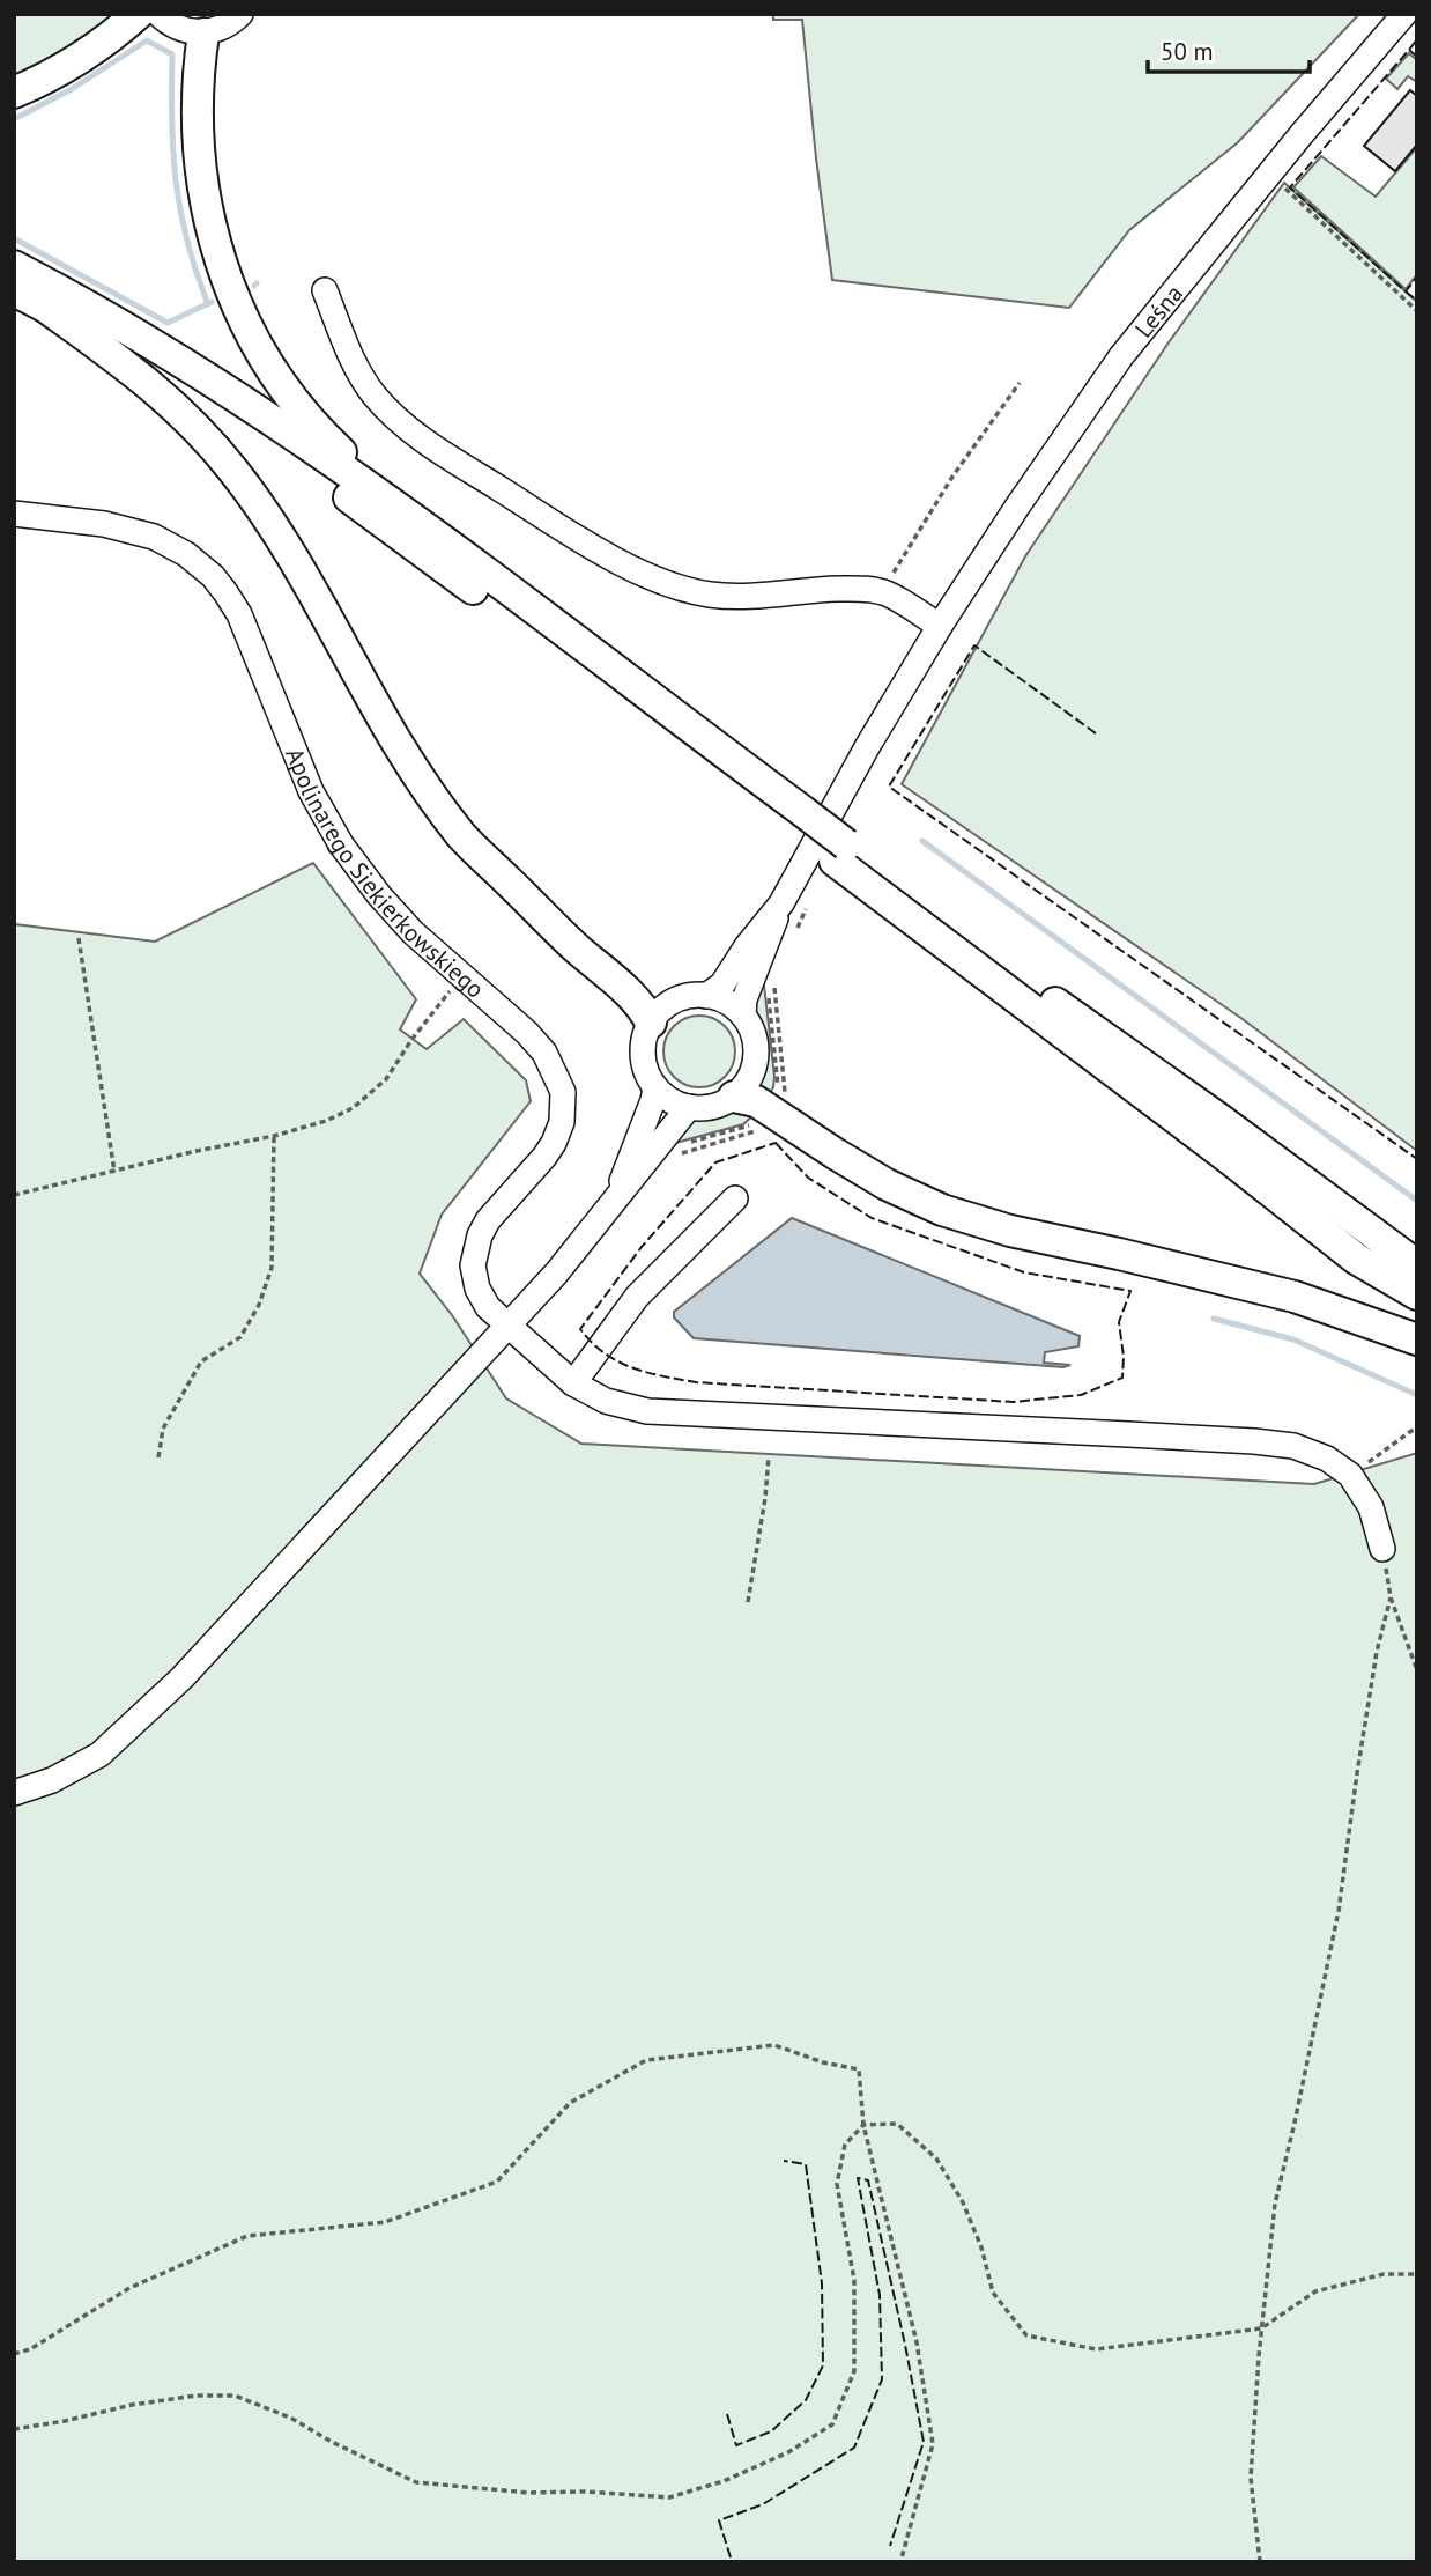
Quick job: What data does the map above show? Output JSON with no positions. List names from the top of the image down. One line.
{"streets":{"street":["Leśna","Apolinarego Siekierkowskiego"]},"scale_bar":"50 m"}
